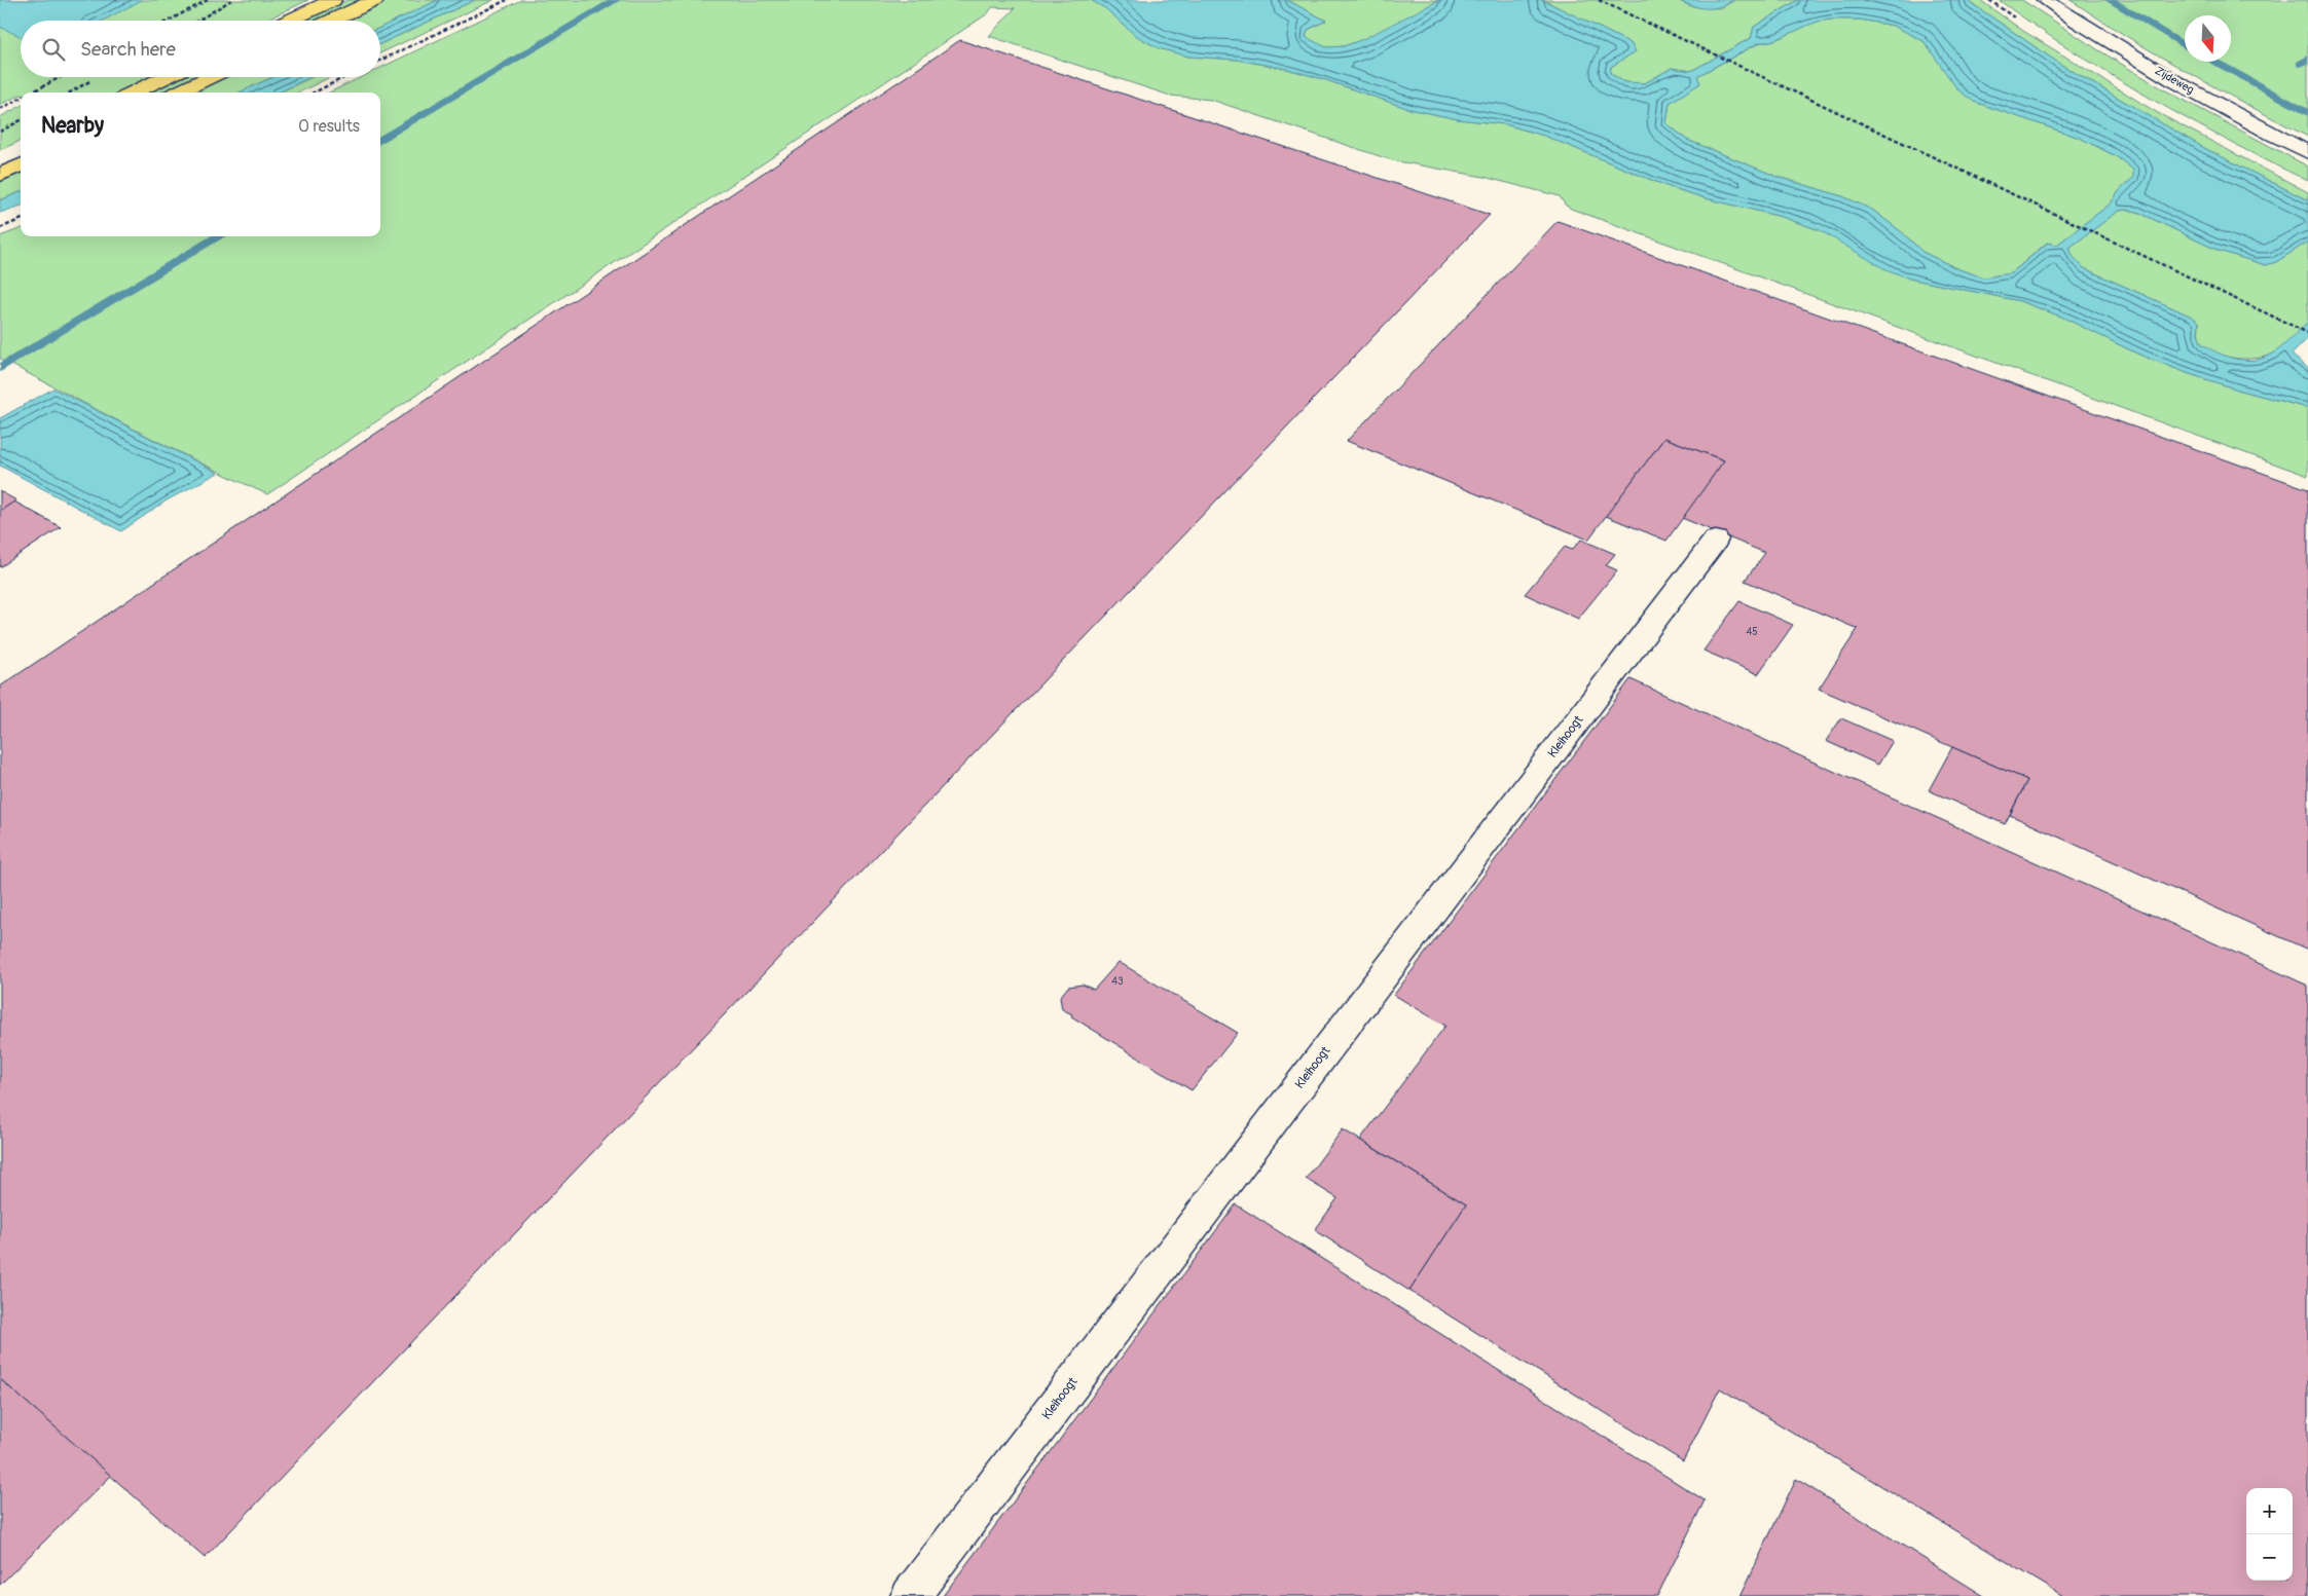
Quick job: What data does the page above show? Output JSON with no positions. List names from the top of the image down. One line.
{"streets":{"street":["Zijdeweg","Kleihoogt"]},"house_numbers":["45","43"],"north":"bottom","page":{"search":"Search here","heading":["Nearby","0 results"],"map_buttons":["+","−"]}}
